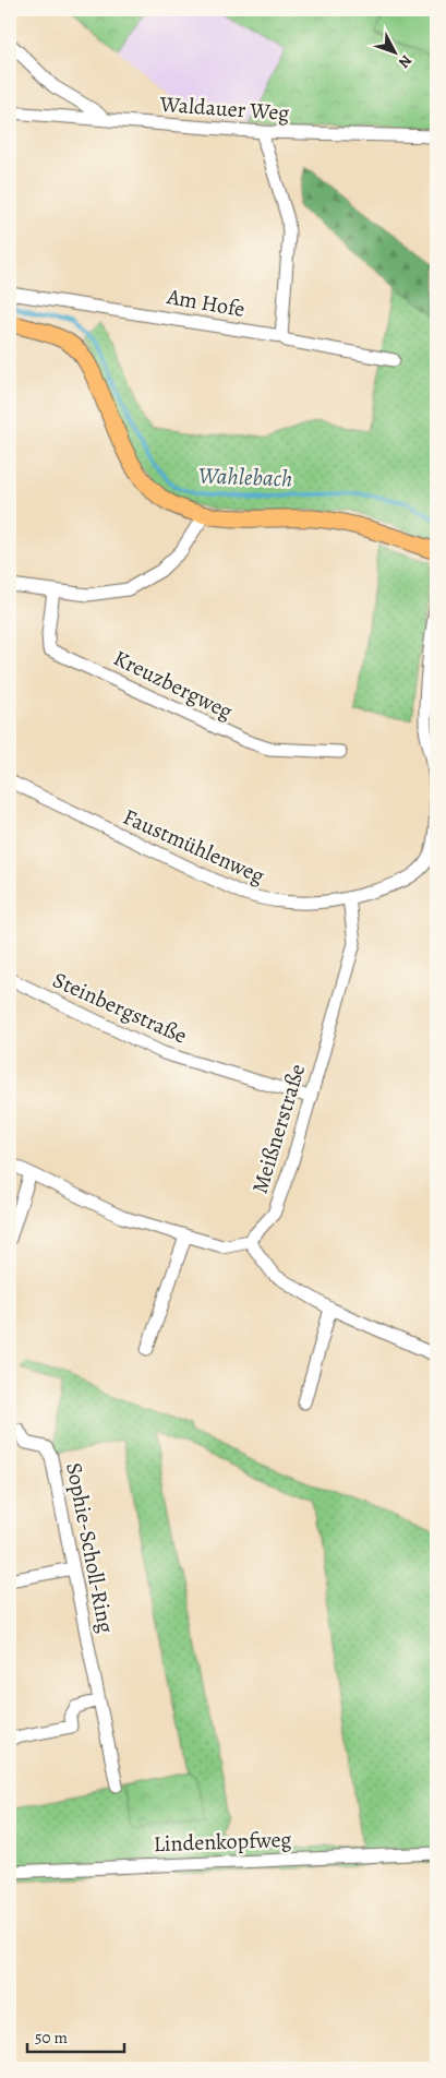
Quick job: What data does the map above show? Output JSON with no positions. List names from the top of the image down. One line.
{"streets":{"street":["Waldauer Weg","Am Hofe","Kreuzbergweg","Faustmühlenweg","Steinbergstraße","Meißnerstraße","Sophie-Scholl-Ring","Lindenkopfweg"]},"crossings":[["Faustmühlenweg","Meißnerstraße"],["Steinbergstraße","Meißnerstraße"]],"water":["Wahlebach"],"scale_bar":"50 m","north":"bottom right"}
